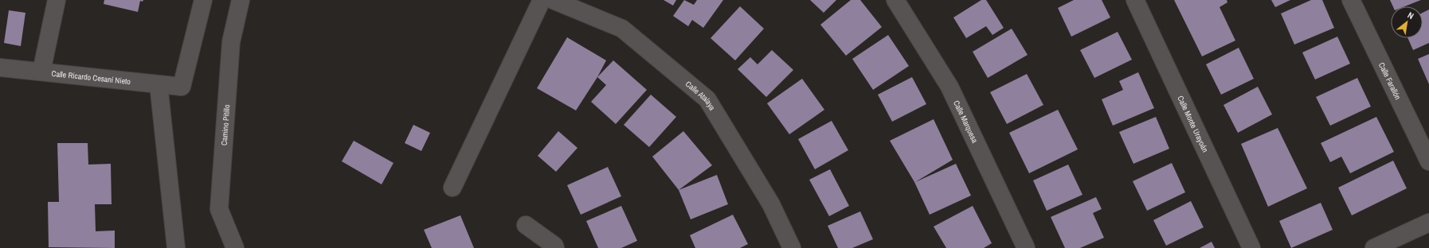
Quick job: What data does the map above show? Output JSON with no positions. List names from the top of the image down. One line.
{"streets":{"street":["Calle Ricardo Cesaní Nieto","Calle Farallón","Calle Atalaya","Calle Marquesa","Calle Monte Urayoán","Camino Pitillo"]},"north":"top right"}
